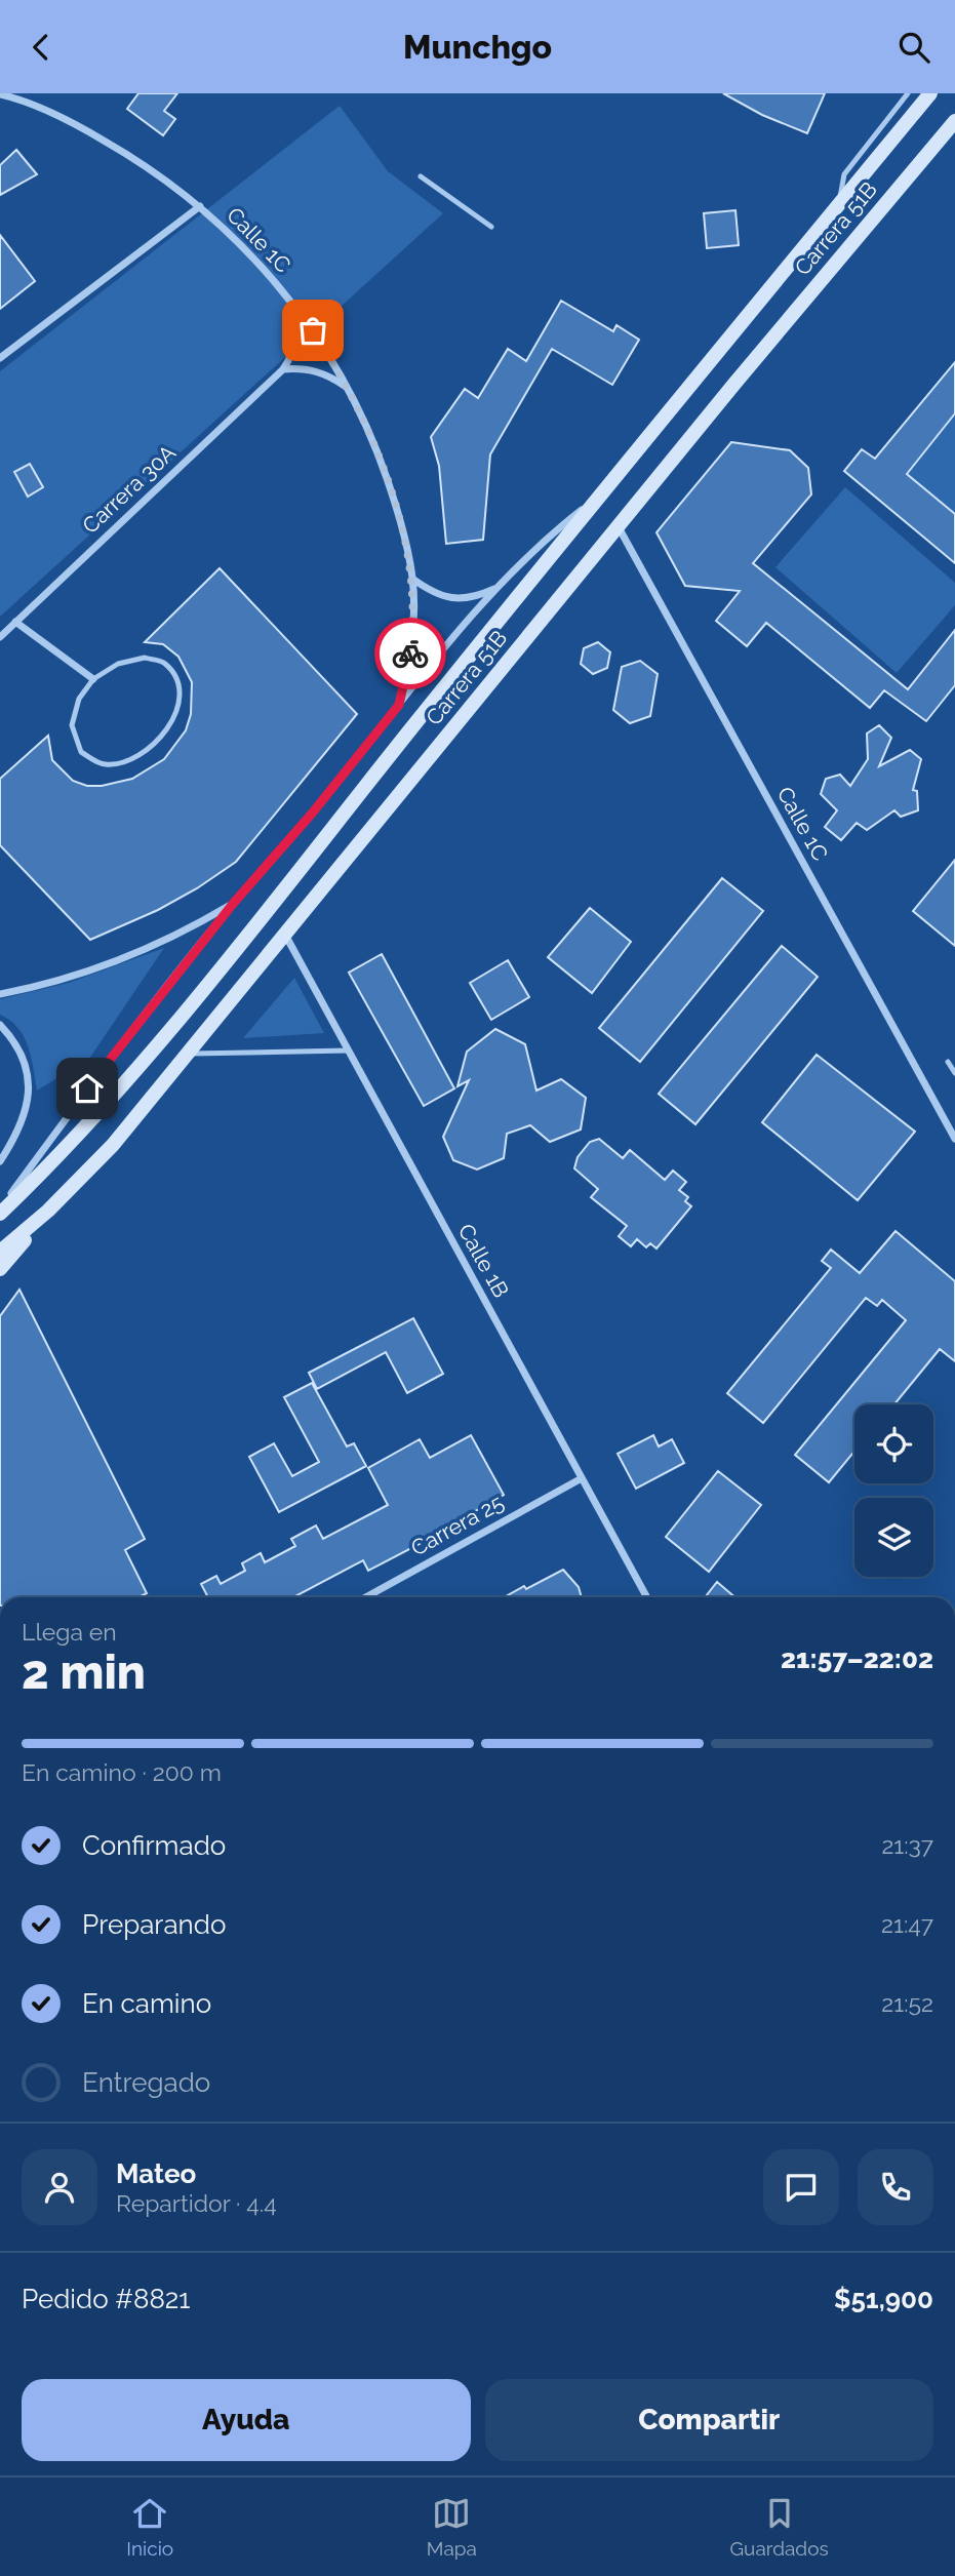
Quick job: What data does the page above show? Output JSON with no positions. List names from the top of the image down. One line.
{"streets":{"main road":["Carrera 51B"],"street":["Calle 1C","Carrera 30A","Calle 1B","Carrera 25"]},"crossings":[["Carrera 51B","Calle 1C"],["Carrera 51B","Calle 1B"],["Calle 1C","Carrera 30A"],["Calle 1B","Carrera 25"]],"page":{"header":"Munchgo","heading":["2 min","Llega en","21:57–22:02"],"panel":["Mateo","Repartidor · 4.4","Pedido #8821","$51,900"],"bar":"En camino · 200 m","list":[["Confirmado","21:37"],["Preparando","21:47"],["En camino","21:52"],"Entregado"],"buttons":["Ayuda","Compartir"],"tabs":["Inicio","Mapa","Guardados"]}}
